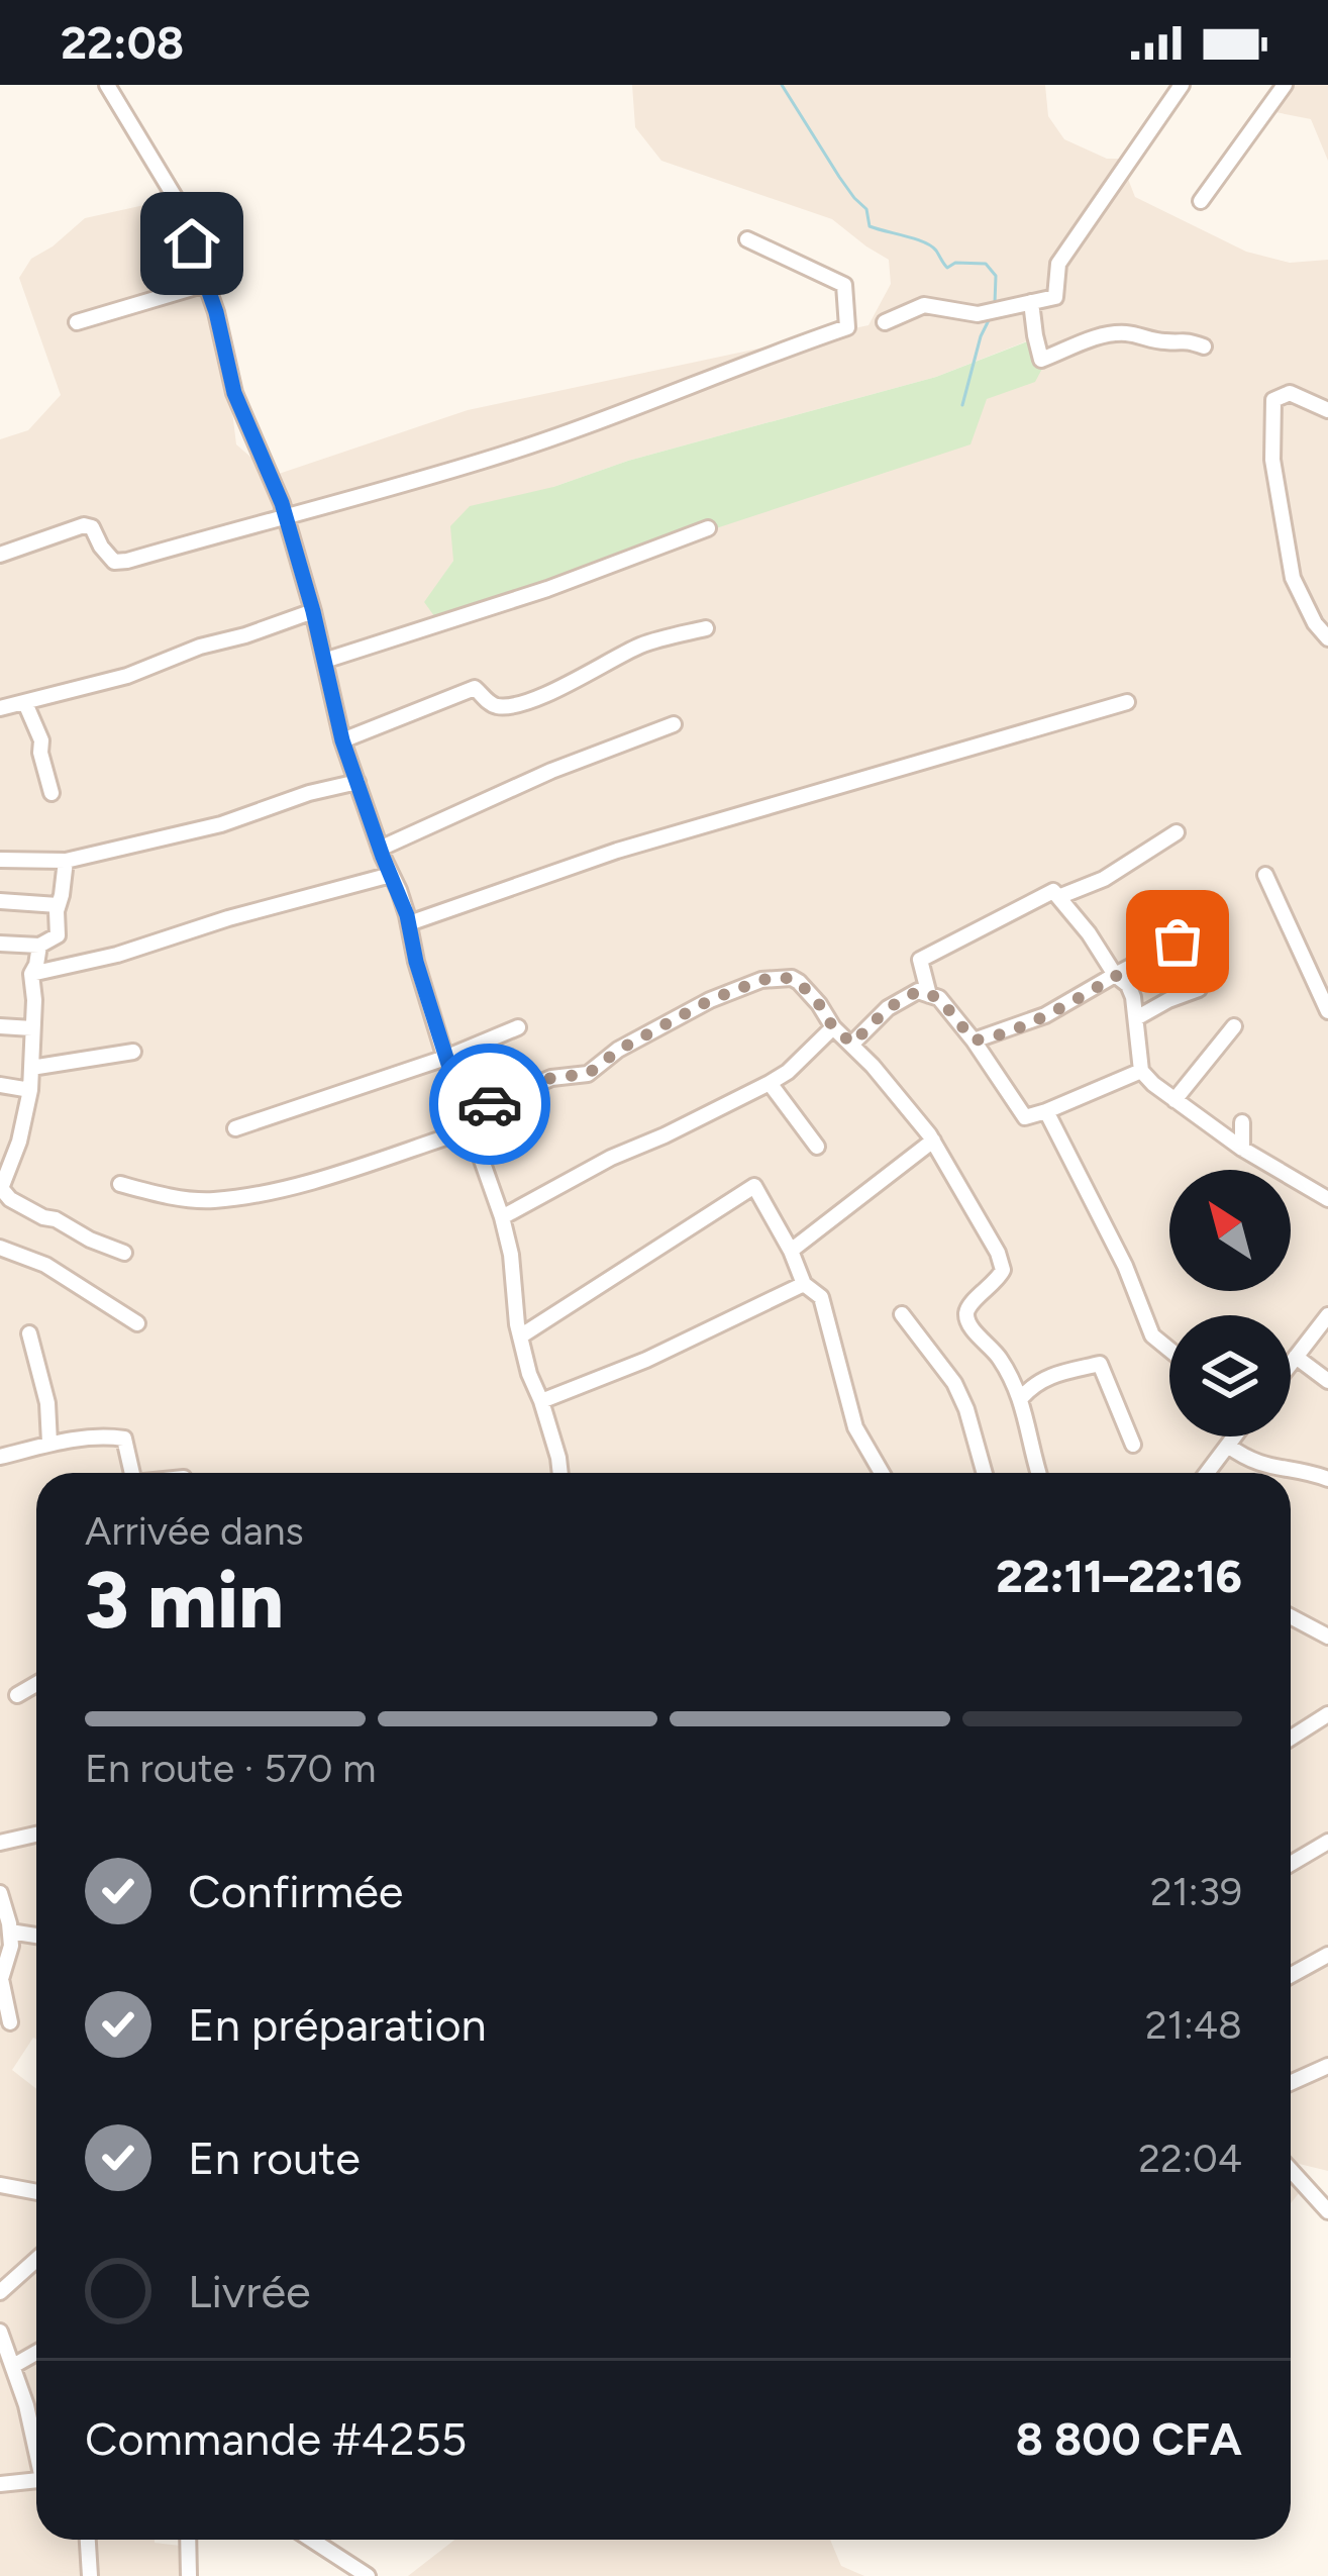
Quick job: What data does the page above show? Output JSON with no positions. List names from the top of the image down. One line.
{"north":"top left","page":{"status":"22:08","heading":["3 min","Arrivée dans","22:11–22:16"],"panel":["Commande #4255","8 800 CFA"],"bar":"En route · 570 m","list":[["Confirmée","21:39"],["En préparation","21:48"],["En route","22:04"],"Livrée"]}}
